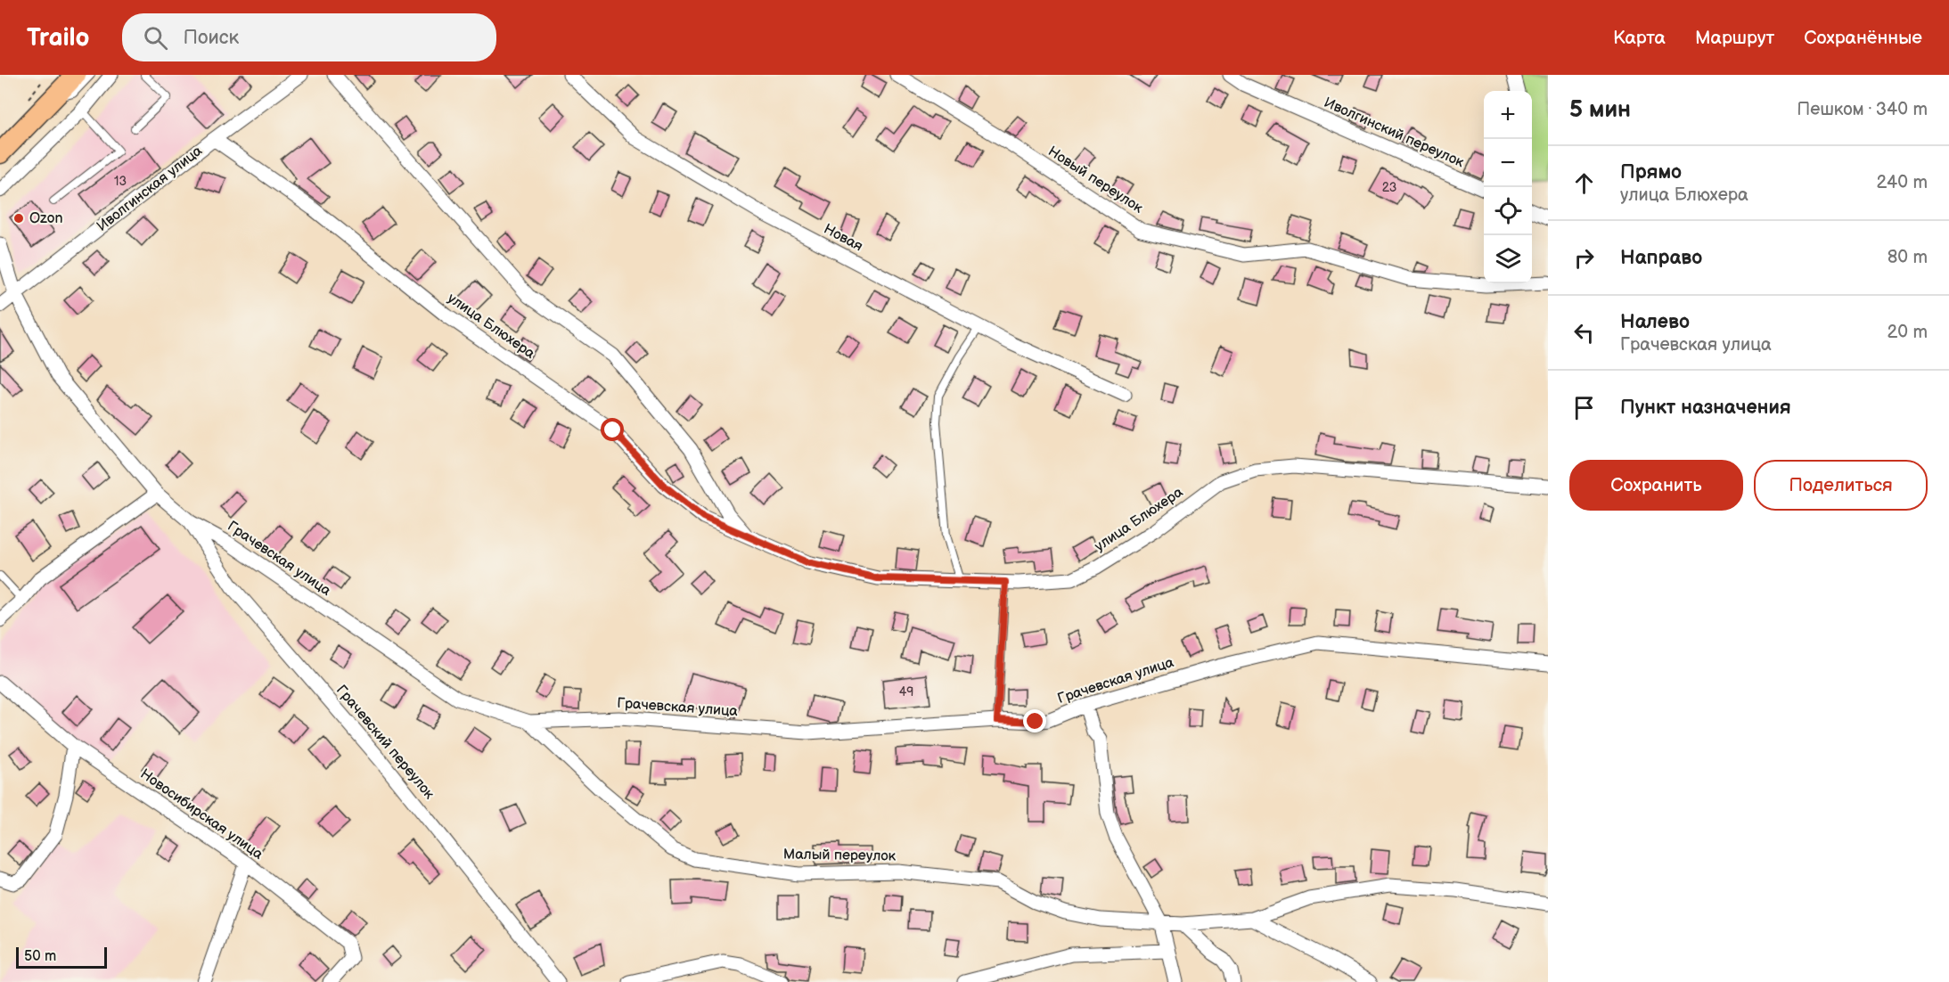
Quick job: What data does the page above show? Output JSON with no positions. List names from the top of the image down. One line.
{"streets":{"street":["Иволгинский переулок","Новый переулок","Иволгинская улица","Новая","улица Блюхера","Грачевская улица","Грачевский переулок","Новосибирская улица","Малый переулок"]},"crossings":[["Иволгинская улица","улица Блюхера"],["Иволгинская улица","Грачевская улица"],["Грачевская улица","Грачевский переулок"],["Грачевская улица","Малый переулок"]],"places":["Ozon"],"house_numbers":["13","23","49"],"scale_bar":"50 m","page":{"header":"Trailo","search":"Поиск","nav":["Карта","Маршрут","Сохранённые"],"heading":["5 мин","Пешком · 340 m"],"map_buttons":["+","−"],"list":[["Прямо","улица Блюхера","240 m"],["Направо","80 m"],["Налево","Грачевская улица","20 m"],"Пункт назначения"],"buttons":["Сохранить","Поделиться"],"scale":"50 m"}}
